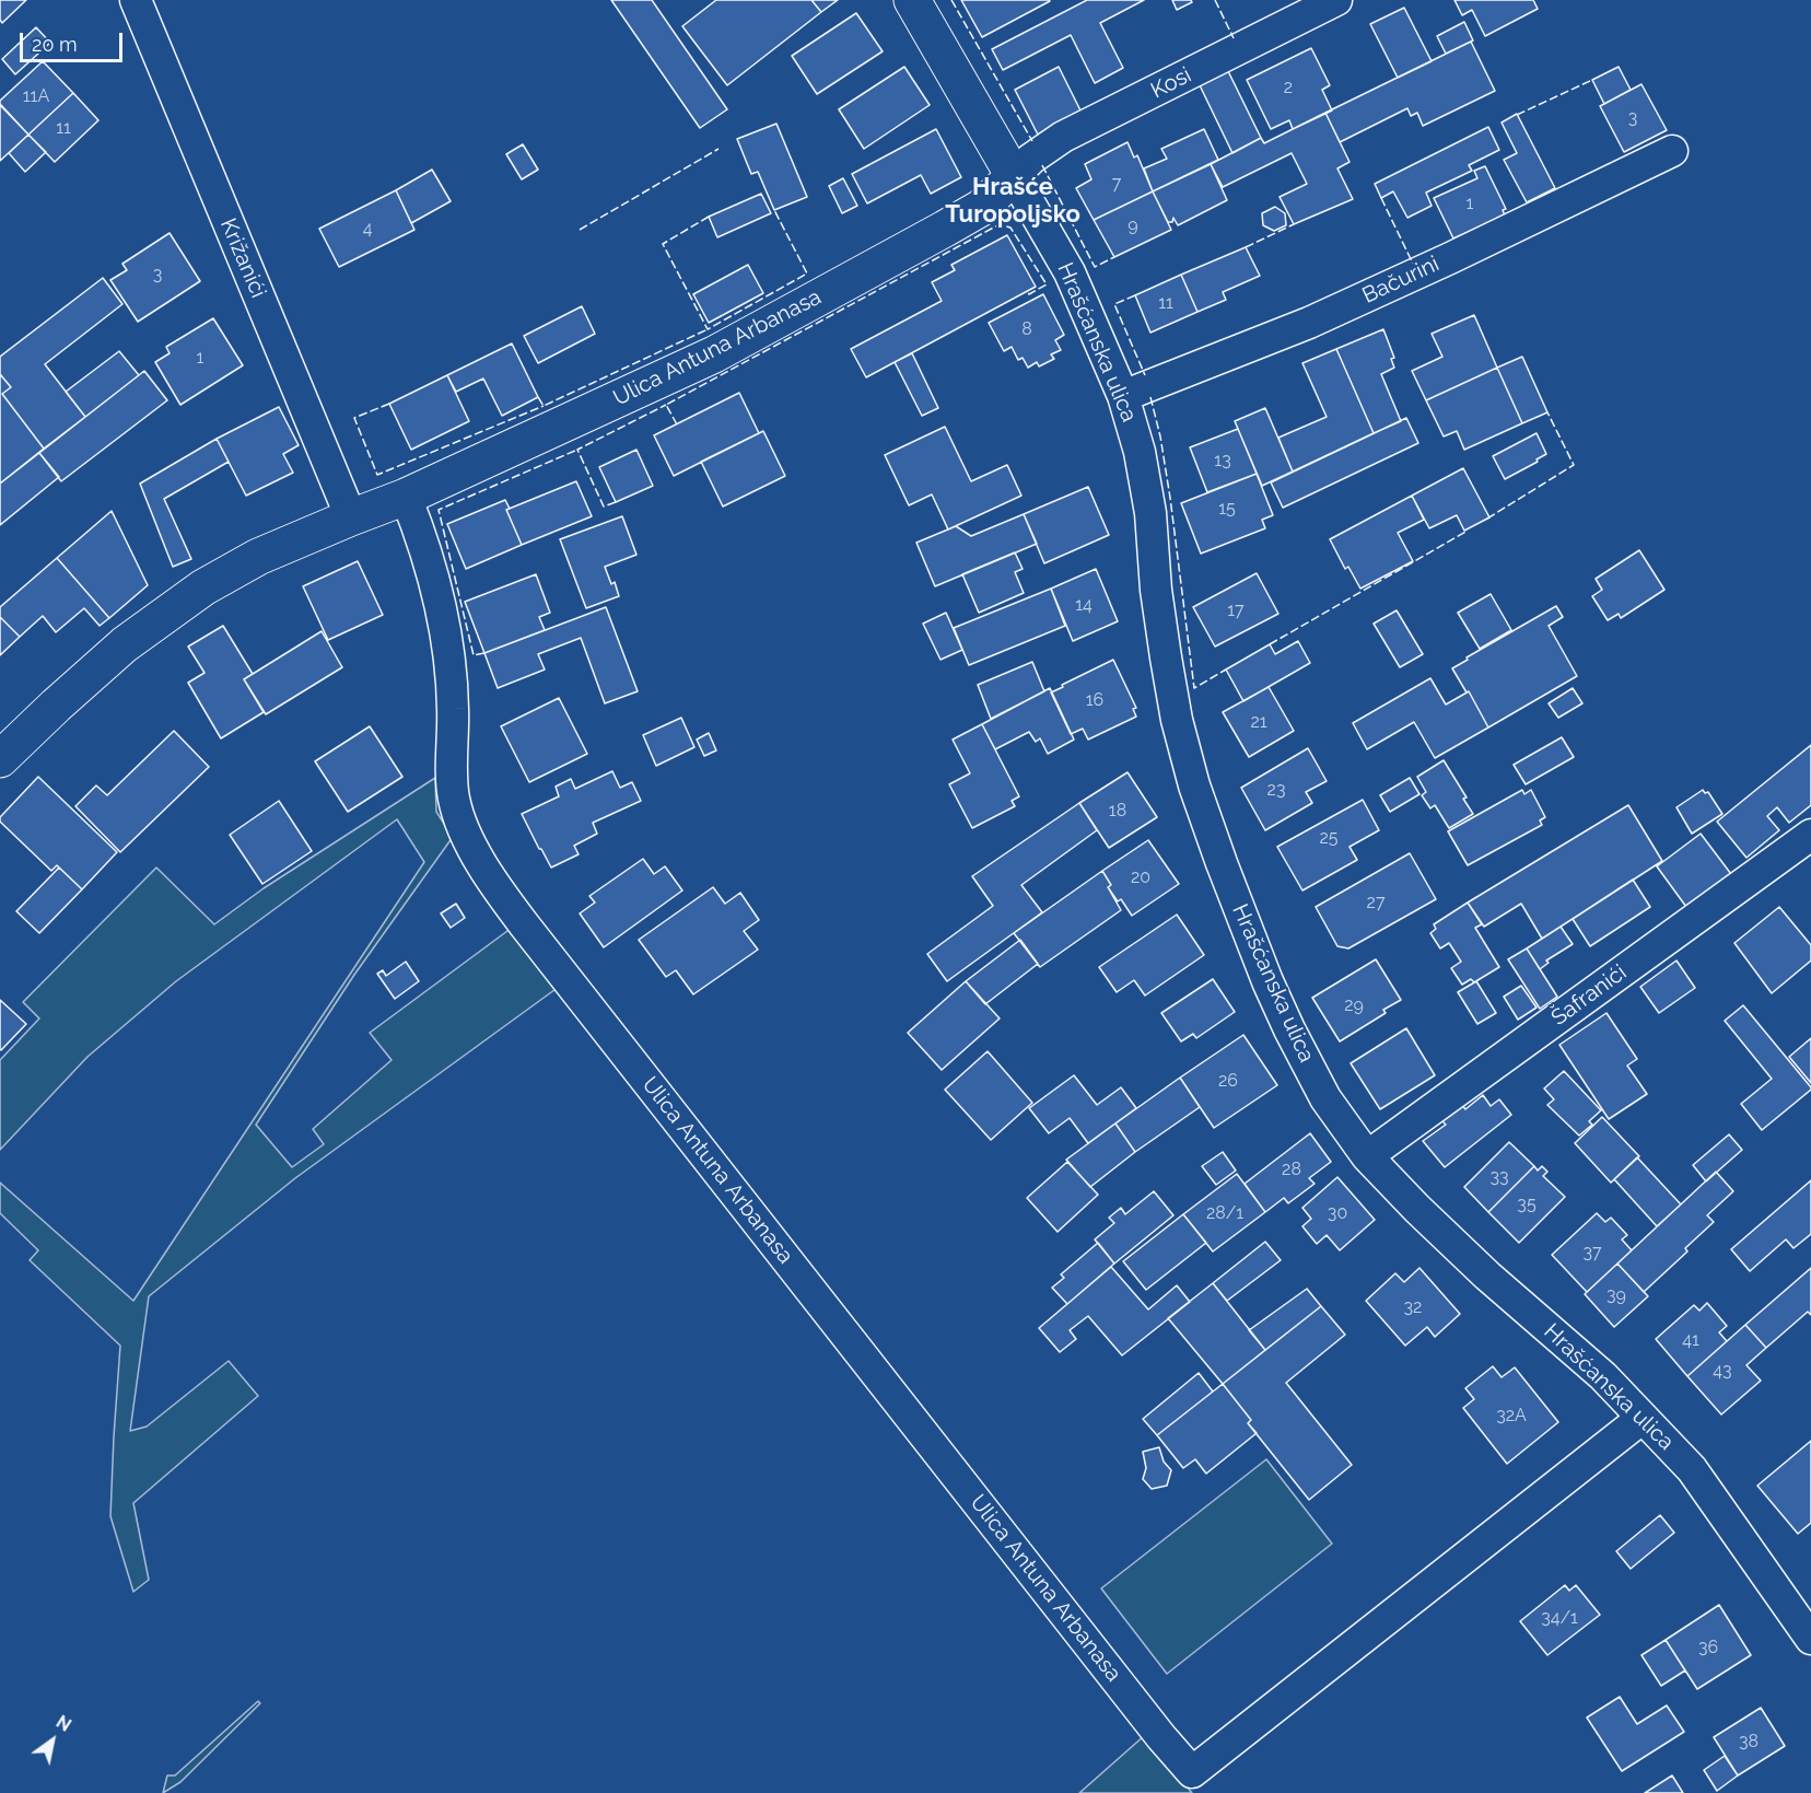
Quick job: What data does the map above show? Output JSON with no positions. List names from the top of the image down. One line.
{"streets":{"main road":["Ulica Antuna Arbanasa"],"street":["Kosi","Križanići","Bačurini","Hrašćanska ulica","Šafranići"]},"crossings":[["Kosi","Hrašćanska ulica"],["Kosi","Ulica Antuna Arbanasa"],["Križanići","Ulica Antuna Arbanasa"],["Bačurini","Hrašćanska ulica"],["Hrašćanska ulica","Ulica Antuna Arbanasa"],["Hrašćanska ulica","Šafranići"]],"districts":["Hrašće Turopoljsko"],"house_numbers":["2","11A","3","11","7","1","9","4","3","11","8","1","13","15","14","17","16","21","23","18","25","20","27","29","26","28","33","35","28/1","30","37","39","32","41","43","32A","34/1","36","38"],"scale_bar":"20 m","north":"top right"}
